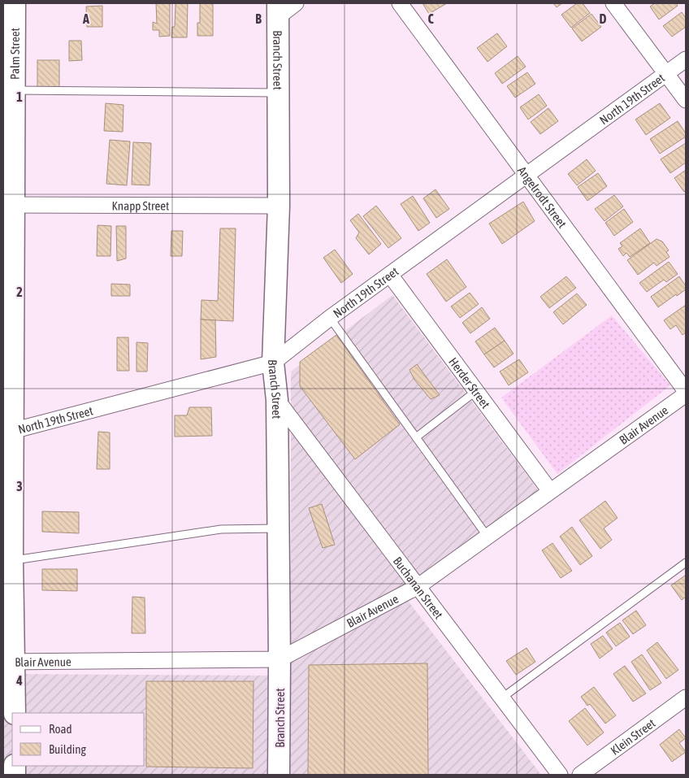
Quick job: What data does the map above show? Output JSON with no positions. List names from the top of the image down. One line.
{"streets":{"street":["Palm Street","Branch Street","North 19th Street","Angelrodt Street","Knapp Street","Herder Street","Blair Avenue","Buchanan Street","Klein Street"]},"crossings":[["Palm Street","North 19th Street"],["Palm Street","Knapp Street"],["Palm Street","Blair Avenue"],["Branch Street","North 19th Street"],["Branch Street","Knapp Street"],["Branch Street","Blair Avenue"],["Branch Street","Buchanan Street"],["North 19th Street","Angelrodt Street"],["North 19th Street","Herder Street"],["Herder Street","Blair Avenue"],["Blair Avenue","Buchanan Street"]],"legend":["Road","Building"],"grid":{"columns":["A","B","C","D"],"rows":["1","2","3","4"]}}
